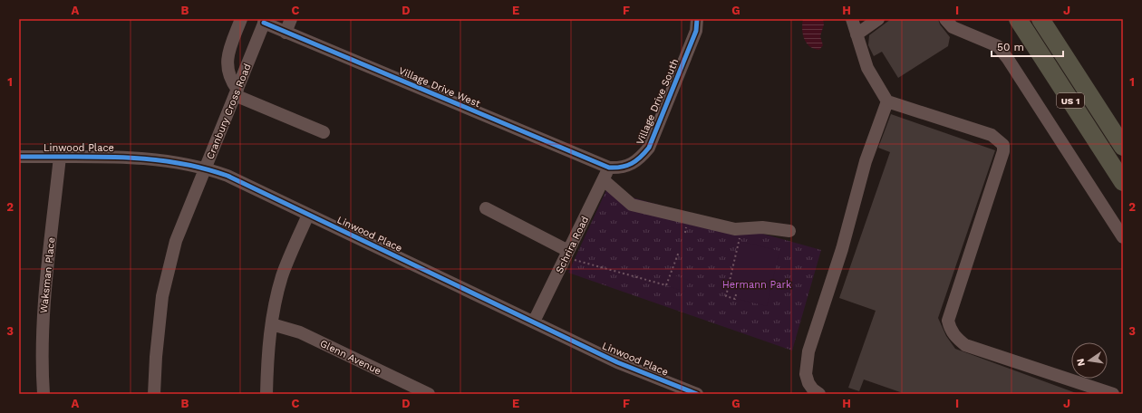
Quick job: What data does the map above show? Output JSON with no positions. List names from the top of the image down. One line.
{"streets":{"highway":["US 1"],"street":["Village Drive West","Village Drive South","Cranbury Cross Road","Linwood Place","Schrira Road","Waksman Place","Glenn Avenue"]},"crossings":[["Village Drive West","Village Drive South"],["Village Drive West","Cranbury Cross Road"],["Village Drive West","Schrira Road"],["Village Drive South","Schrira Road"],["Cranbury Cross Road","Linwood Place"],["Linwood Place","Schrira Road"],["Linwood Place","Waksman Place"]],"parks":["Hermann Park"],"scale_bar":"50 m","north":"left","grid":{"columns":["A","B","C","D","E","F","G","H","I","J"],"rows":["1","2","3"]}}
